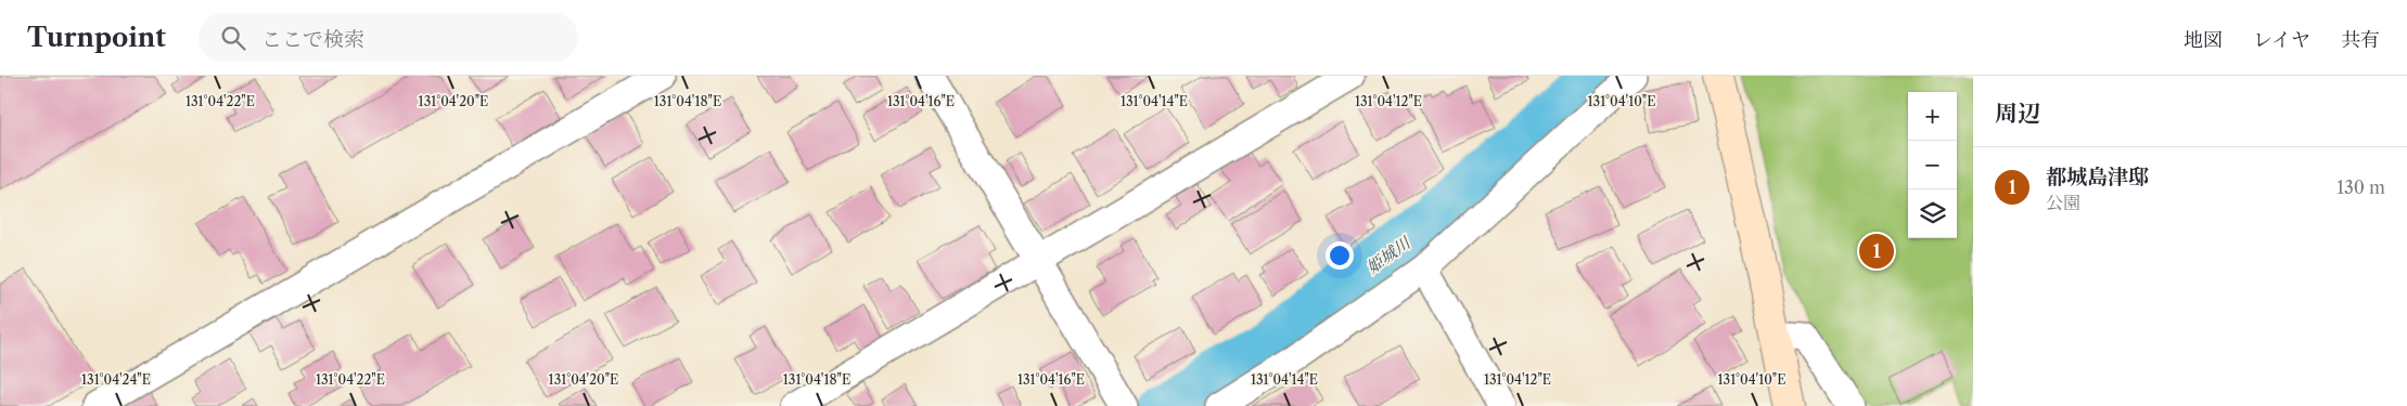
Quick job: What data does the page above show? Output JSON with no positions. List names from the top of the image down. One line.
{"water":["姫城川"],"page":{"header":"Turnpoint","search":"ここで検索","nav":["地図","レイヤ","共有"],"heading":"周辺","map_buttons":["+","−"],"list":[{"mark":"1","name":"都城島津邸","note":"公園","value":"130 m"}],"pins":"1"},"coordinates":["131°04'22\"E","131°04'20\"E","131°04'18\"E","131°04'16\"E","131°04'14\"E","131°04'12\"E","131°04'10\"E","131°04'24\"E"]}
